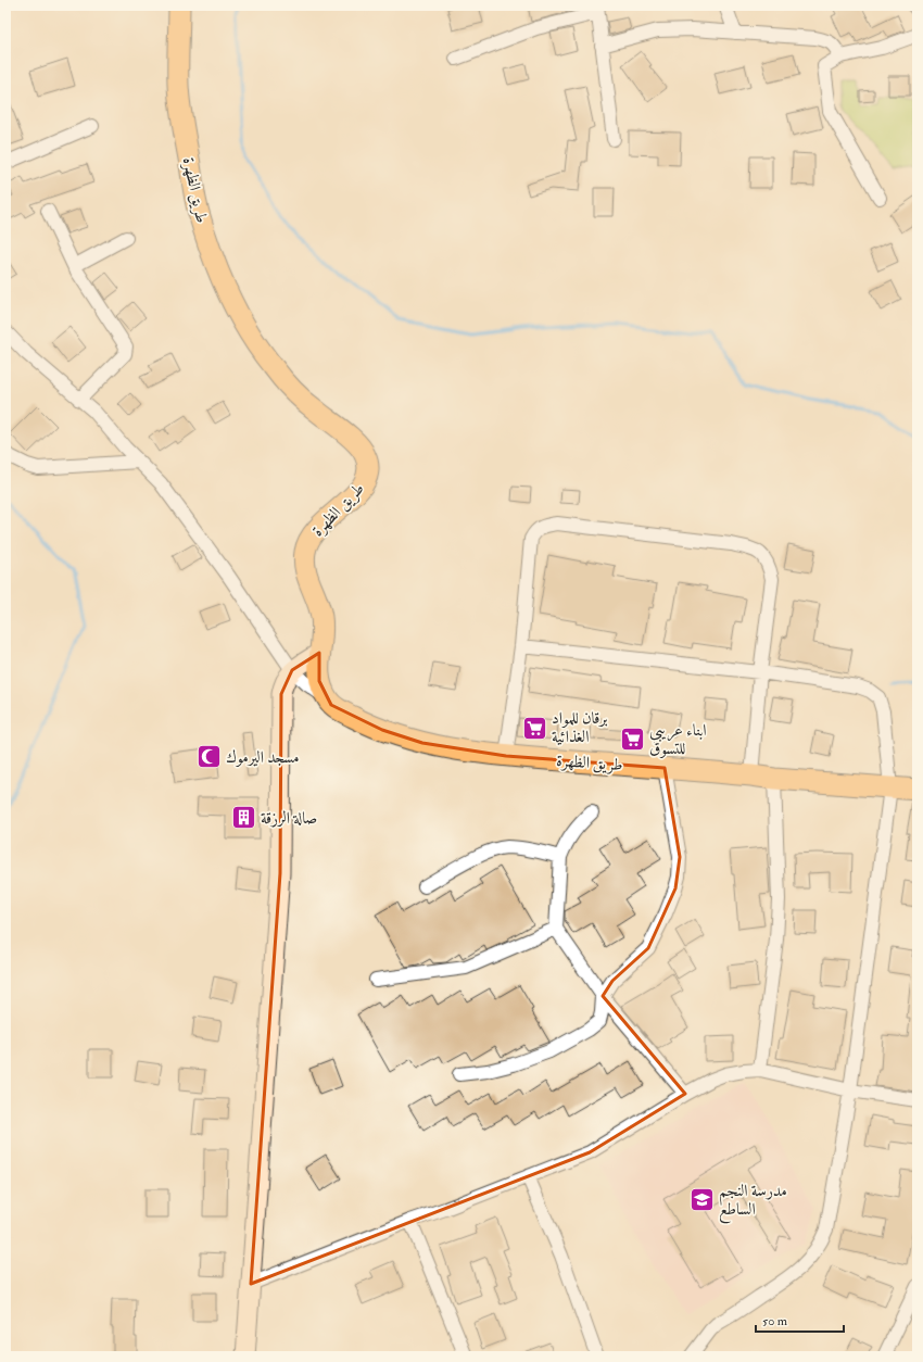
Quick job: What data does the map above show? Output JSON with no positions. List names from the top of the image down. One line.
{"streets":{"main road":["طريق الظهرة"]},"places":{"supermarket":["برقان للمواد الغذائية","ابناء عريبي للتسوق"],"mosque":["مسجد اليرموك"],"building":["صالة الرزقة"],"school or university":["مدرسة النجم الساطع"]},"scale_bar":"50 m"}
